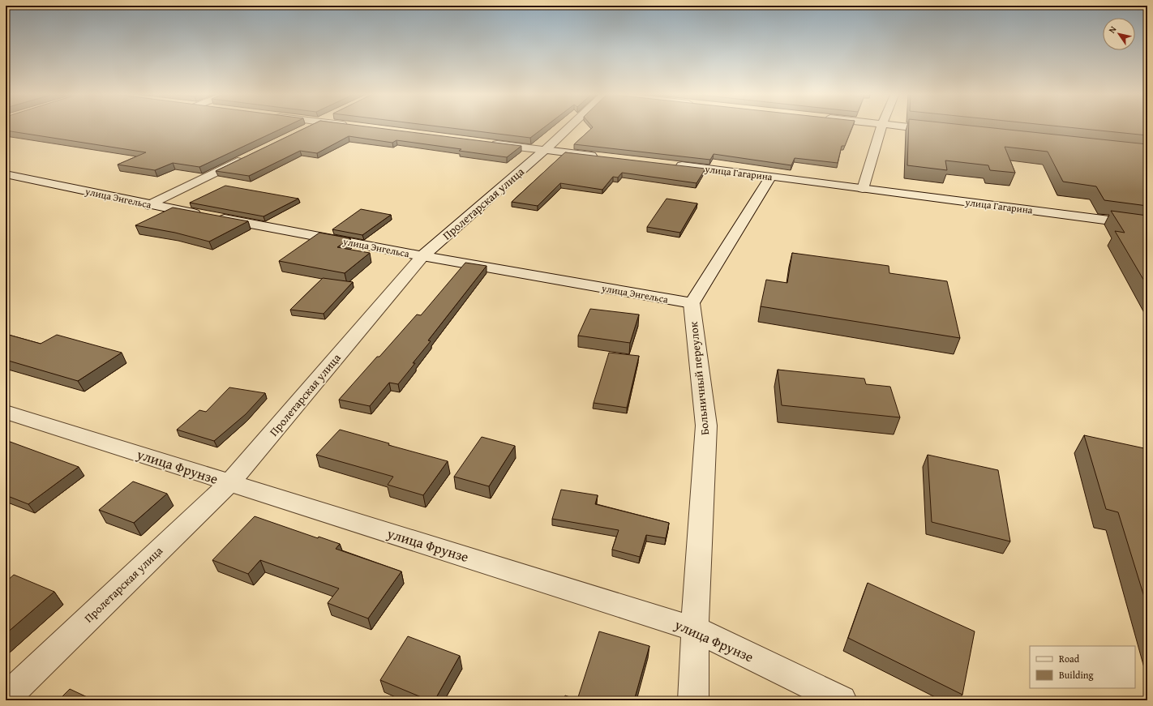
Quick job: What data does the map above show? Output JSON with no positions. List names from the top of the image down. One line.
{"streets":{"street":["улица Гагарина","улица Энгельса","Пролетарская улица","Больничный переулок","улица Фрунзе"]},"crossings":[["улица Энгельса","Пролетарская улица"],["улица Энгельса","Больничный переулок"],["Пролетарская улица","улица Фрунзе"],["Больничный переулок","улица Фрунзе"]],"legend":["Road","Building"],"north":"top left"}
